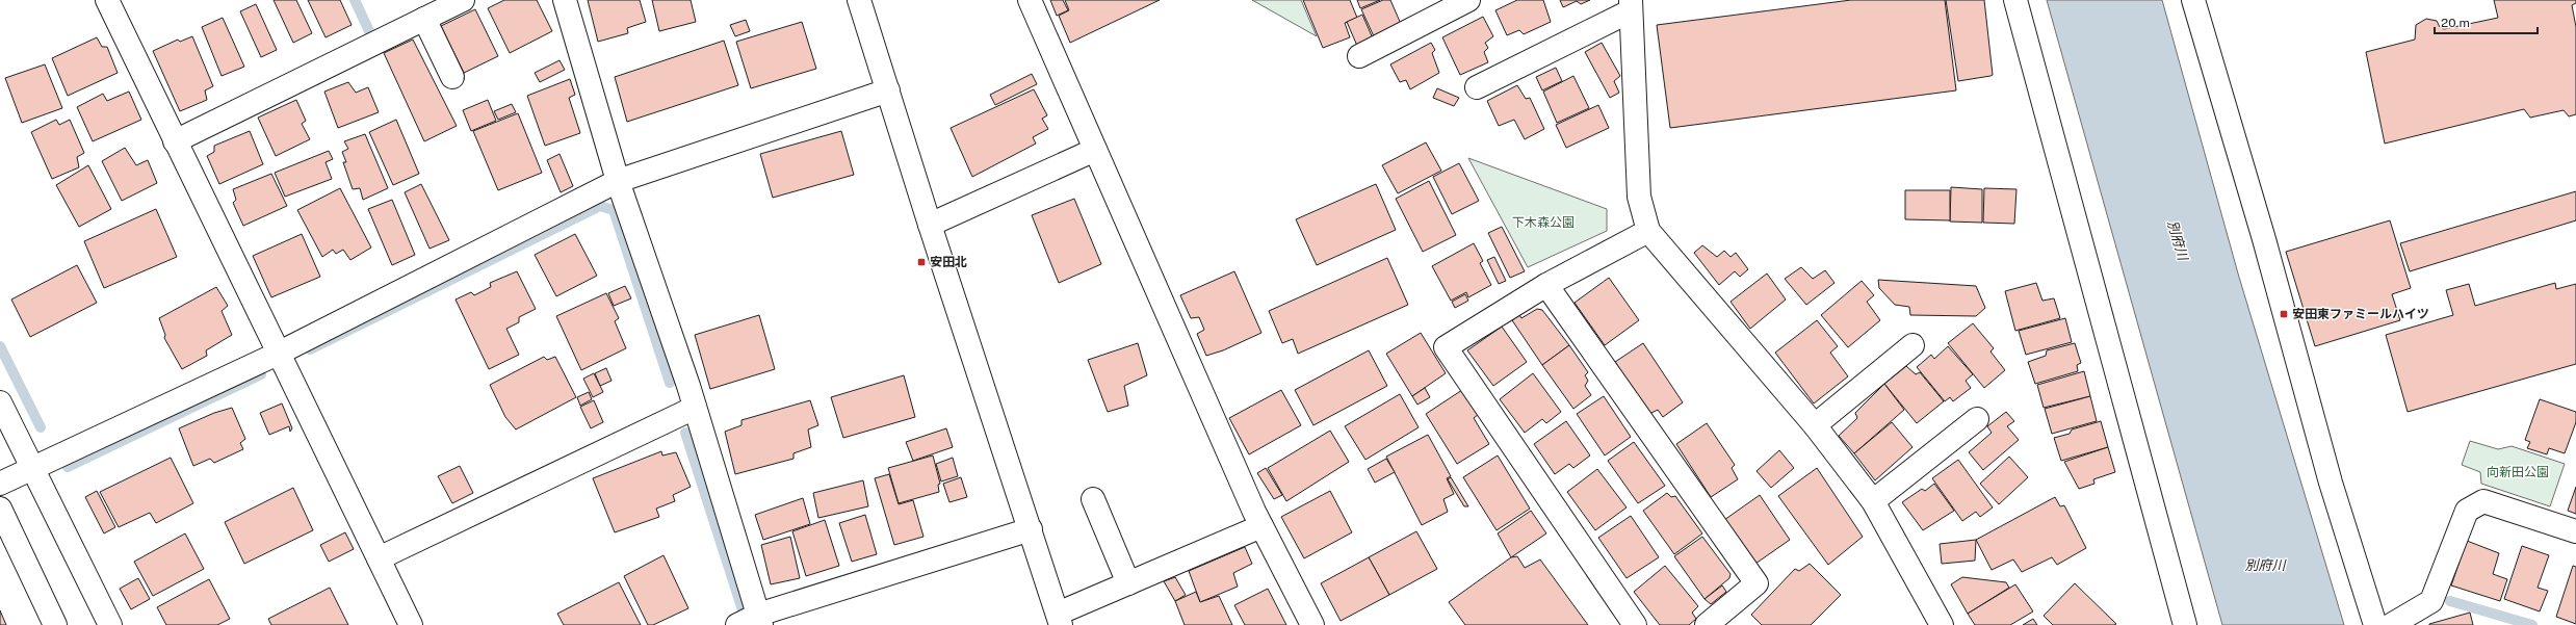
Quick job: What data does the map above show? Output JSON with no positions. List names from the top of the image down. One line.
{"water":["別府川"],"parks":["下木森公園","向新田公園"],"places":{"transit":["安田北","安田東ファミールハイツ"]},"scale_bar":"20 m"}
